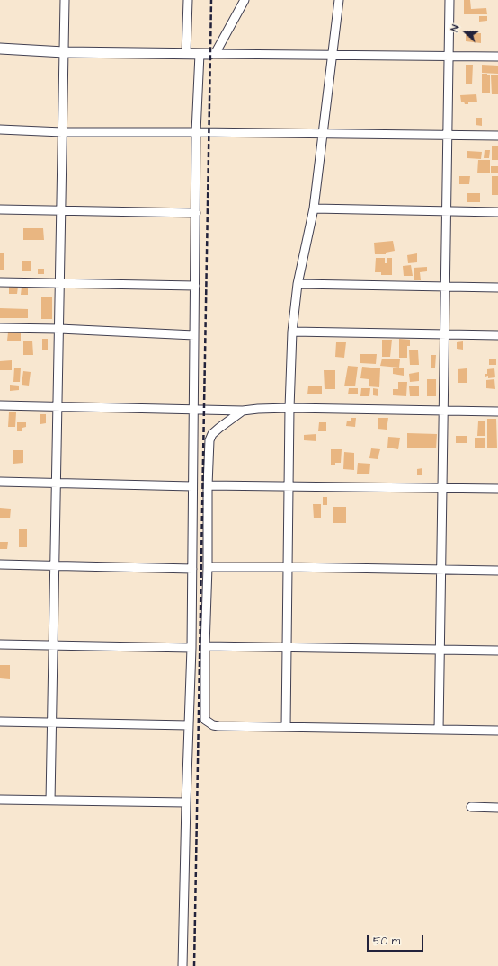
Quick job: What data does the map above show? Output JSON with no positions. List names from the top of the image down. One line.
{"scale_bar":"50 m","north":"left"}
